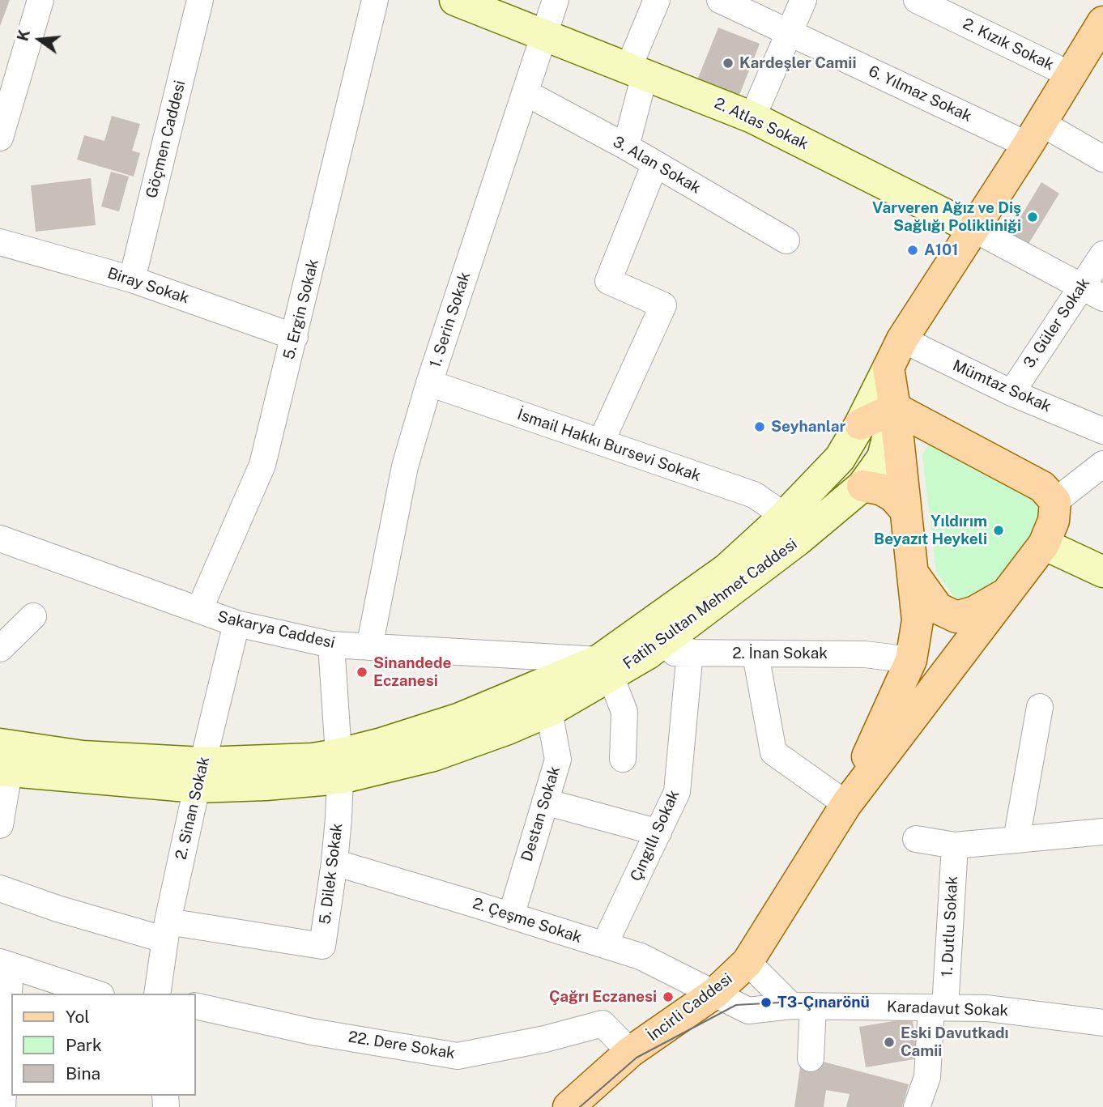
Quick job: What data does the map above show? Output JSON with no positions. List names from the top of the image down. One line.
{"streets":{"main road":["2. Atlas Sokak","Fatih Sultan Mehmet Caddesi","İncirli Caddesi"],"street":["2. Kızık Sokak","6. Yılmaz Sokak","Göçmen Caddesi","3. Alan Sokak","Biray Sokak","5. Ergin Sokak","1. Serin Sokak","3. Güler Sokak","Mümtaz Sokak","İsmail Hakkı Bursevi Sokak","Sakarya Caddesi","2. İnan Sokak","2. Sinan Sokak","Destan Sokak","Çıngıllı Sokak","5. Dilek Sokak","2. Çeşme Sokak","1. Dutlu Sokak","Karadavut Sokak","22. Dere Sokak"]},"crossings":[["2. Atlas Sokak","1. Serin Sokak"],["Göçmen Caddesi","Biray Sokak"],["3. Alan Sokak","1. Serin Sokak"],["Biray Sokak","5. Ergin Sokak"],["5. Ergin Sokak","Sakarya Caddesi"],["1. Serin Sokak","İsmail Hakkı Bursevi Sokak"],["1. Serin Sokak","Sakarya Caddesi"],["3. Güler Sokak","Mümtaz Sokak"],["İsmail Hakkı Bursevi Sokak","Fatih Sultan Mehmet Caddesi"],["Fatih Sultan Mehmet Caddesi","Sakarya Caddesi"],["Fatih Sultan Mehmet Caddesi","2. İnan Sokak"],["Fatih Sultan Mehmet Caddesi","2. Sinan Sokak"],["Fatih Sultan Mehmet Caddesi","Destan Sokak"],["Fatih Sultan Mehmet Caddesi","5. Dilek Sokak"],["Sakarya Caddesi","2. Sinan Sokak"],["Sakarya Caddesi","5. Dilek Sokak"],["2. İnan Sokak","Çıngıllı Sokak"],["2. Sinan Sokak","5. Dilek Sokak"],["Destan Sokak","2. Çeşme Sokak"],["Çıngıllı Sokak","2. Çeşme Sokak"],["5. Dilek Sokak","2. Çeşme Sokak"],["2. Çeşme Sokak","İncirli Caddesi"],["2. Çeşme Sokak","Karadavut Sokak"],["1. Dutlu Sokak","Karadavut Sokak"],["İncirli Caddesi","Karadavut Sokak"],["İncirli Caddesi","22. Dere Sokak"]],"places":["Kardeşler Camii","Varveren Ağız ve Diş Sağlığı Polikliniği","A101","Seyhanlar","Yıldırım Beyazıt Heykeli","Sinandede Eczanesi","Çağrı Eczanesi","T3-Çınarönü","Eski Davutkadı Camii"],"legend":["Yol","Park","Bina"],"north":"left"}
